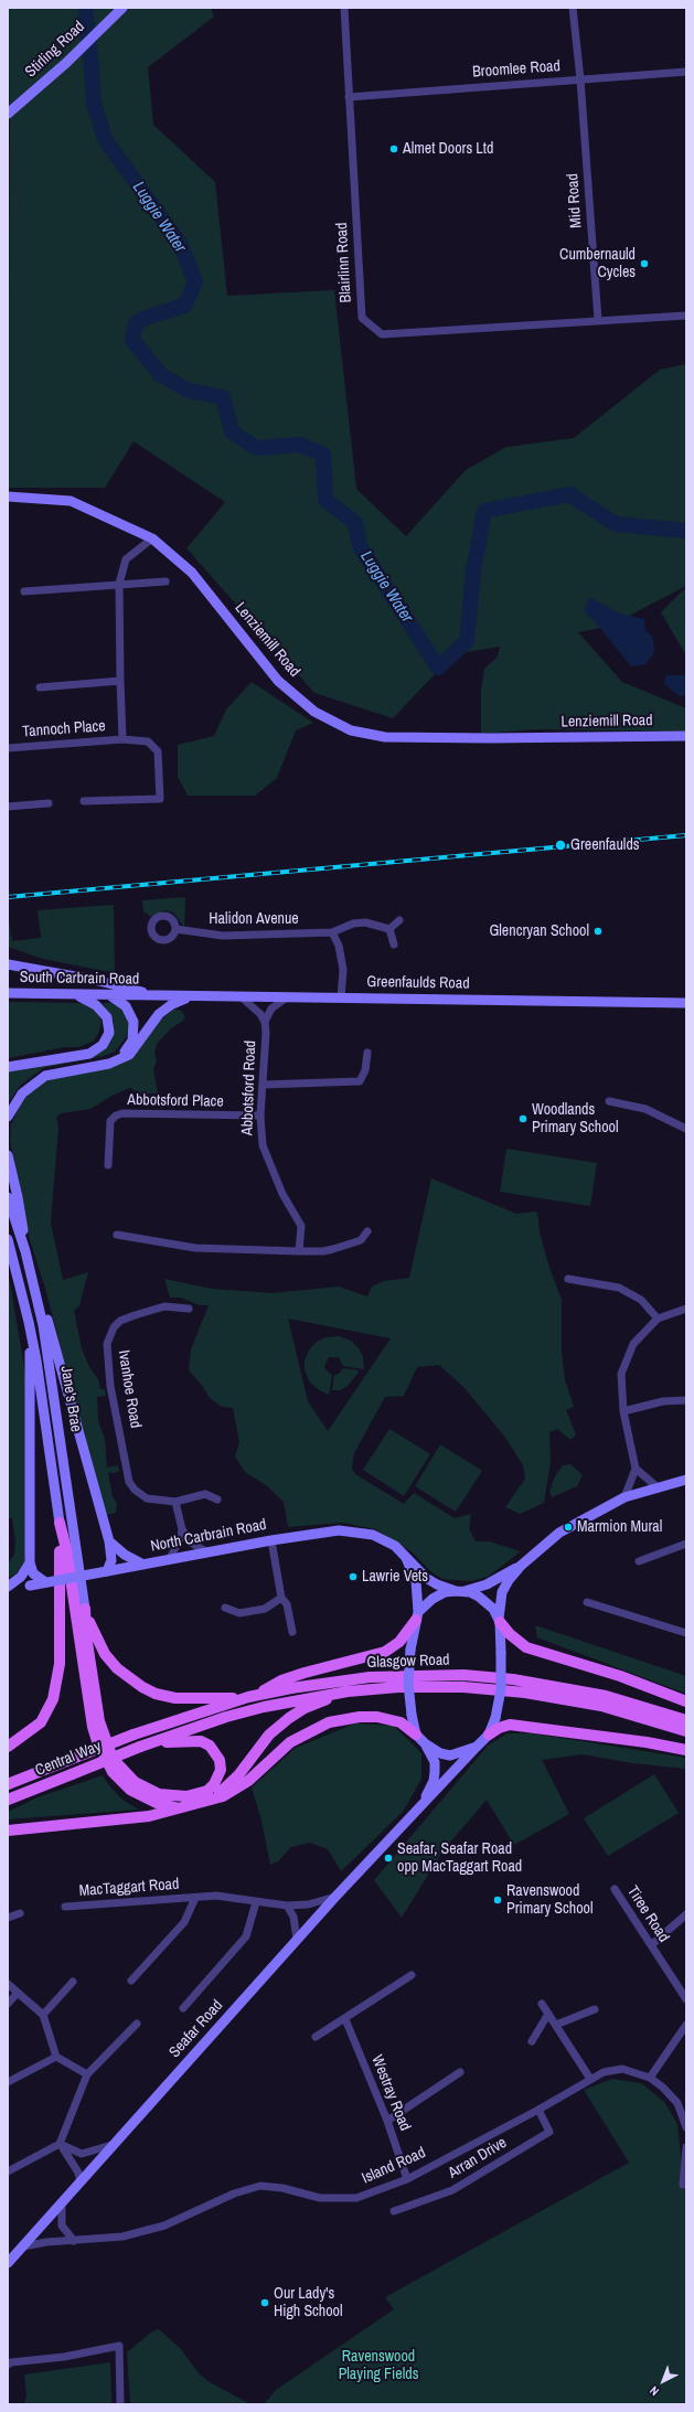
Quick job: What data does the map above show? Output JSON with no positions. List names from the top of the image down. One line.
{"streets":{"main road":["Stirling Road","Lenziemill Road","South Carbrain Road","Greenfaulds Road","Jane's Brae","North Carbrain Road","Glasgow Road","Central Way","Seafar Road"],"street":["Broomlee Road","Mid Road","Blairlinn Road","Tannoch Place","Halidon Avenue","Abbotsford Road","Abbotsford Place","Ivanhoe Road","MacTaggart Road","Tiree Road","Westray Road","Arran Drive","Island Road"]},"crossings":[["Broomlee Road","Mid Road"],["Broomlee Road","Blairlinn Road"],["Mid Road","Blairlinn Road"],["South Carbrain Road","Greenfaulds Road"],["Greenfaulds Road","Abbotsford Road"],["Abbotsford Road","Abbotsford Place"],["North Carbrain Road","Seafar Road"],["Glasgow Road","Central Way"],["MacTaggart Road","Seafar Road"],["Seafar Road","Island Road"],["Westray Road","Island Road"],["Arran Drive","Island Road"]],"water":["Luggie Water"],"parks":["Ravenswood Playing Fields"],"places":["Almet Doors Ltd","Cumbernauld Cycles","Greenfaulds","Glencryan School","Woodlands Primary School","Marmion Mural","Lawrie Vets","Seafar, Seafar Road opp MacTaggart Road","Ravenswood Primary School","Our Lady's High School"],"north":"bottom left"}
